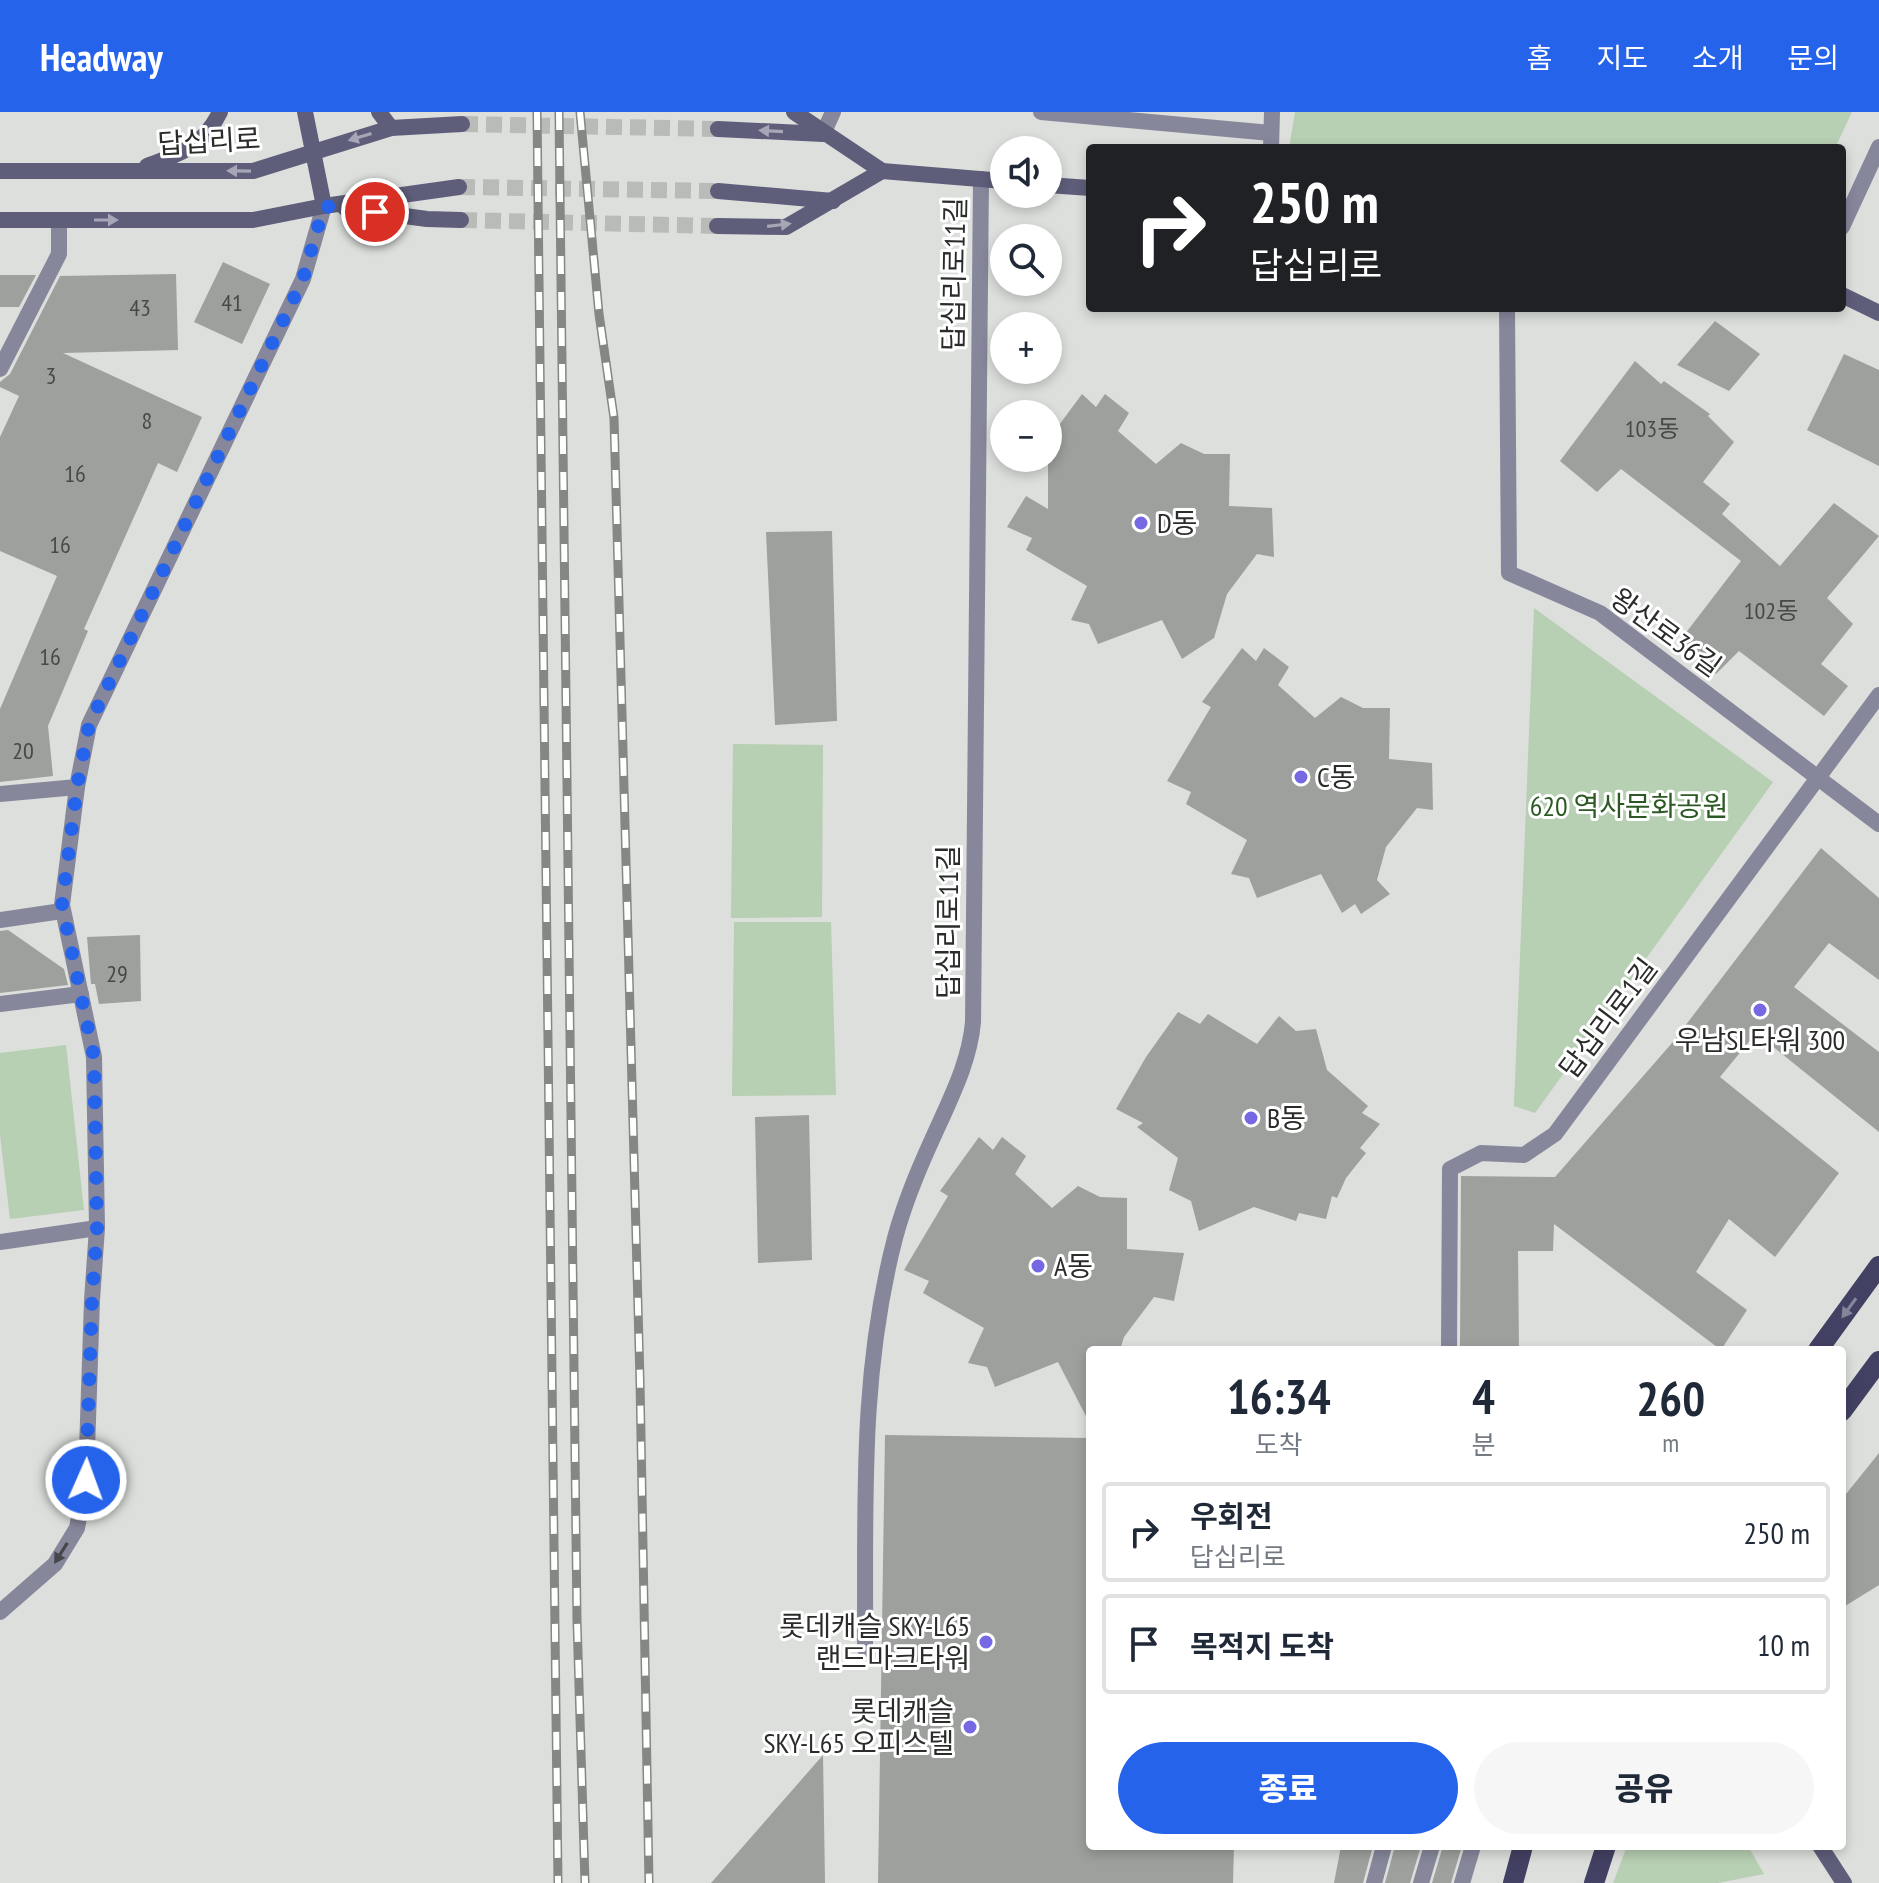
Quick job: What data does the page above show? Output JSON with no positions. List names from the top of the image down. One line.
{"streets":{"main road":["답십리로"],"street":["답십리로11길","왕산로36길","답십리로1길"]},"crossings":[["왕산로36길","답십리로1길"]],"parks":["620 역사문화공원"],"places":["D동","C동","우남SL타워 300","B동","A동","롯데캐슬 SKY-L65 랜드마크타워","롯데캐슬 SKY-L65 오피스텔"],"house_numbers":["41","43","3","8","103동","16","16","102동","16","20","29"],"page":{"header":"Headway","nav":["홈","지도","소개","문의"],"map_buttons":["+","−"],"turn":["250 m","답십리로"],"eta":["16:34","도착","4","분","260","m"],"list":[{"name":"우회전","note":"답십리로","value":"250 m"},{"name":"목적지 도착","value":"10 m"}],"buttons":["종료","공유"]}}
